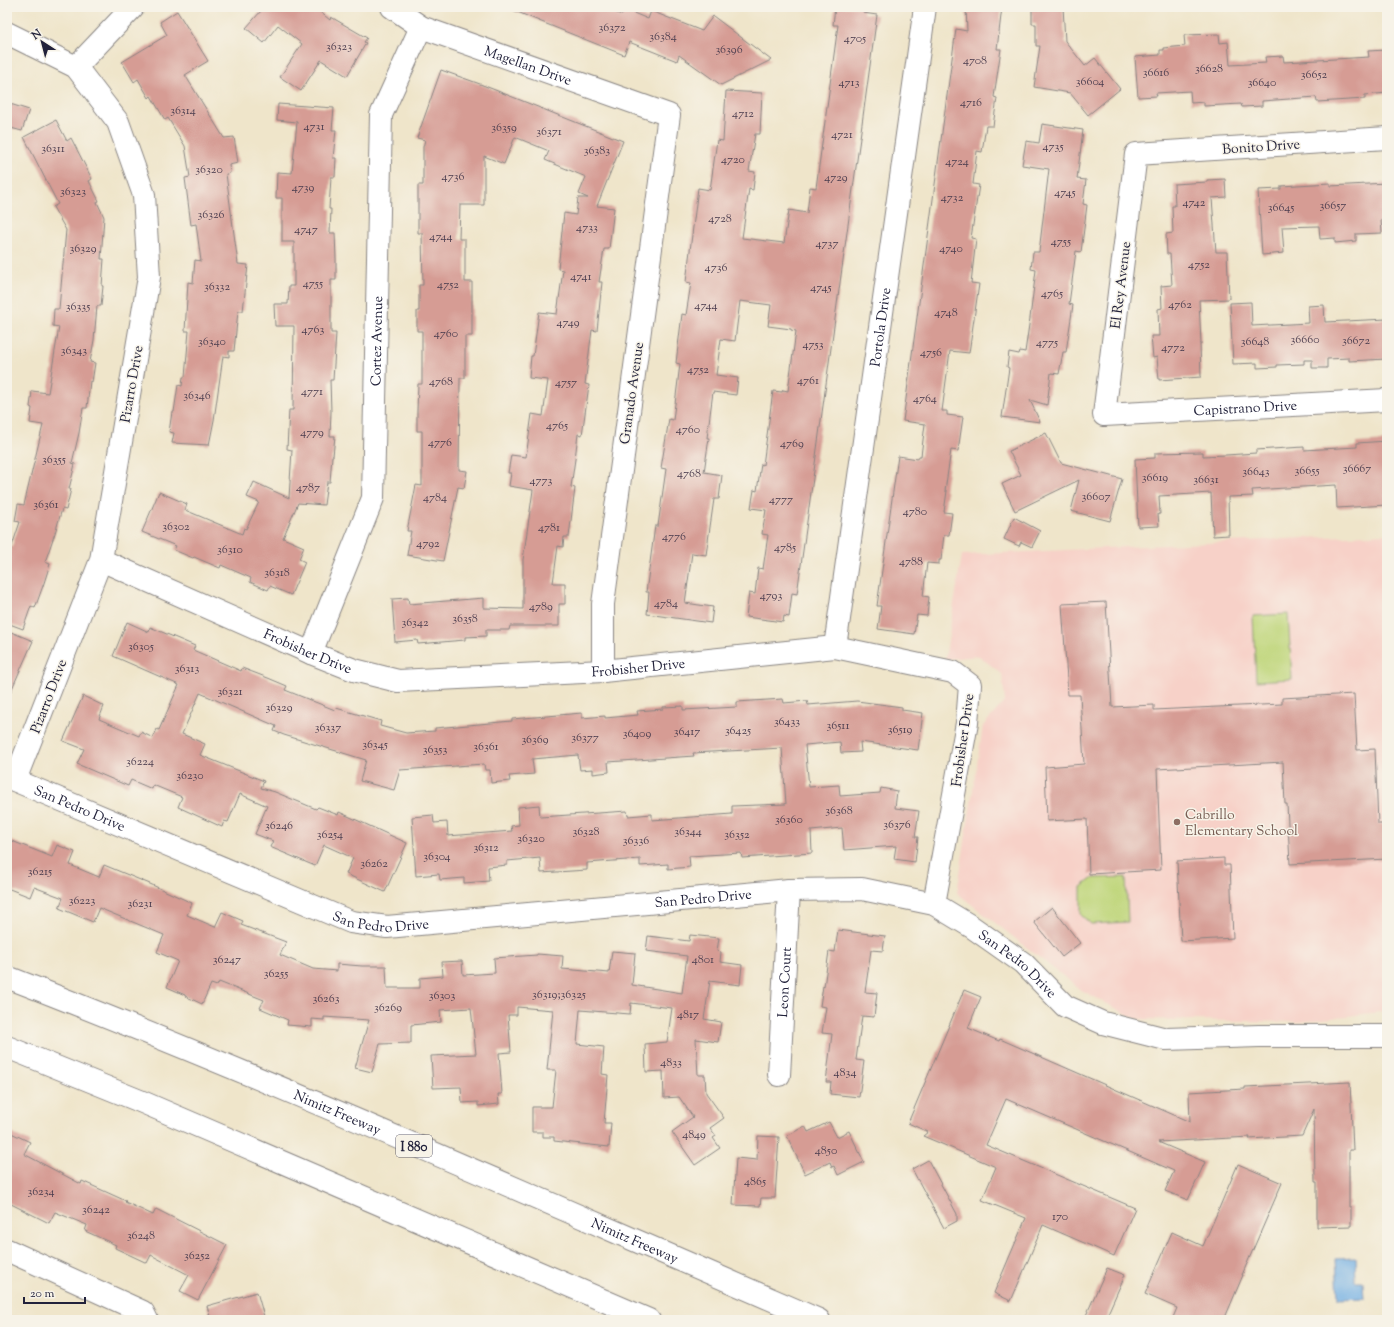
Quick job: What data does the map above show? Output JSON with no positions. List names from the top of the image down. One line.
{"streets":{"main road":["Magellan Drive","Bonito Drive","El Rey Avenue","Portola Drive","Cortez Avenue","Pizarro Drive","Granado Avenue","Capistrano Drive","Frobisher Drive","San Pedro Drive","Leon Court","Nimitz Freeway","I 880"]},"crossings":[["Magellan Drive","Cortez Avenue"],["Magellan Drive","Granado Avenue"],["Bonito Drive","El Rey Avenue"],["El Rey Avenue","Capistrano Drive"],["Portola Drive","Frobisher Drive"],["Cortez Avenue","Frobisher Drive"],["Pizarro Drive","Frobisher Drive"],["Pizarro Drive","San Pedro Drive"],["Granado Avenue","Frobisher Drive"],["Frobisher Drive","San Pedro Drive"],["San Pedro Drive","Leon Court"]],"places":["Cabrillo Elementary School"],"house_numbers":["36372","36384","4705","36323","36396","4708","36628","36616","36652","36604","4713","36640","4716","36314","4712","4731","36359","36371","4721","4735","36311","36383","4720","4724","36320","4736","4729","4739","36323","4745","4732","4742","36657","36645","36326","4728","4733","4747","4744","4755","4737","36329","4740","4752","4736","4741","4755","4752","36332","4745","4765","4762","4744","36335","4748","4749","4763","4760","36660","36672","36340","36648","4775","4753","4772","36343","4756","4752","4761","4768","4757","4771","36346","4764","4765","4760","4779","4776","4769","36355","36667","36655","36643","4768","36619","36631","4773","4787","36607","4784","4777","36361","4780","36302","4781","4776","4792","4785","36310","4788","36318","4793","4784","4789","36358","36342","36305","36313","36321","36329","36433","36511","36337","36519","36425","36417","36409","36377","36369","36345","36361","36353","36224","36230","36368","36360","36376","36246","36328","36344","36254","36352","36320","36336","36312","36304","36262","36215","36223","36231","36247","4801","36255","36319;36325","36303","36263","36269","4817","4833","4834","4849","4850","4865","36234","36242","170","36248","36252"],"scale_bar":"20 m","north":"top left"}
